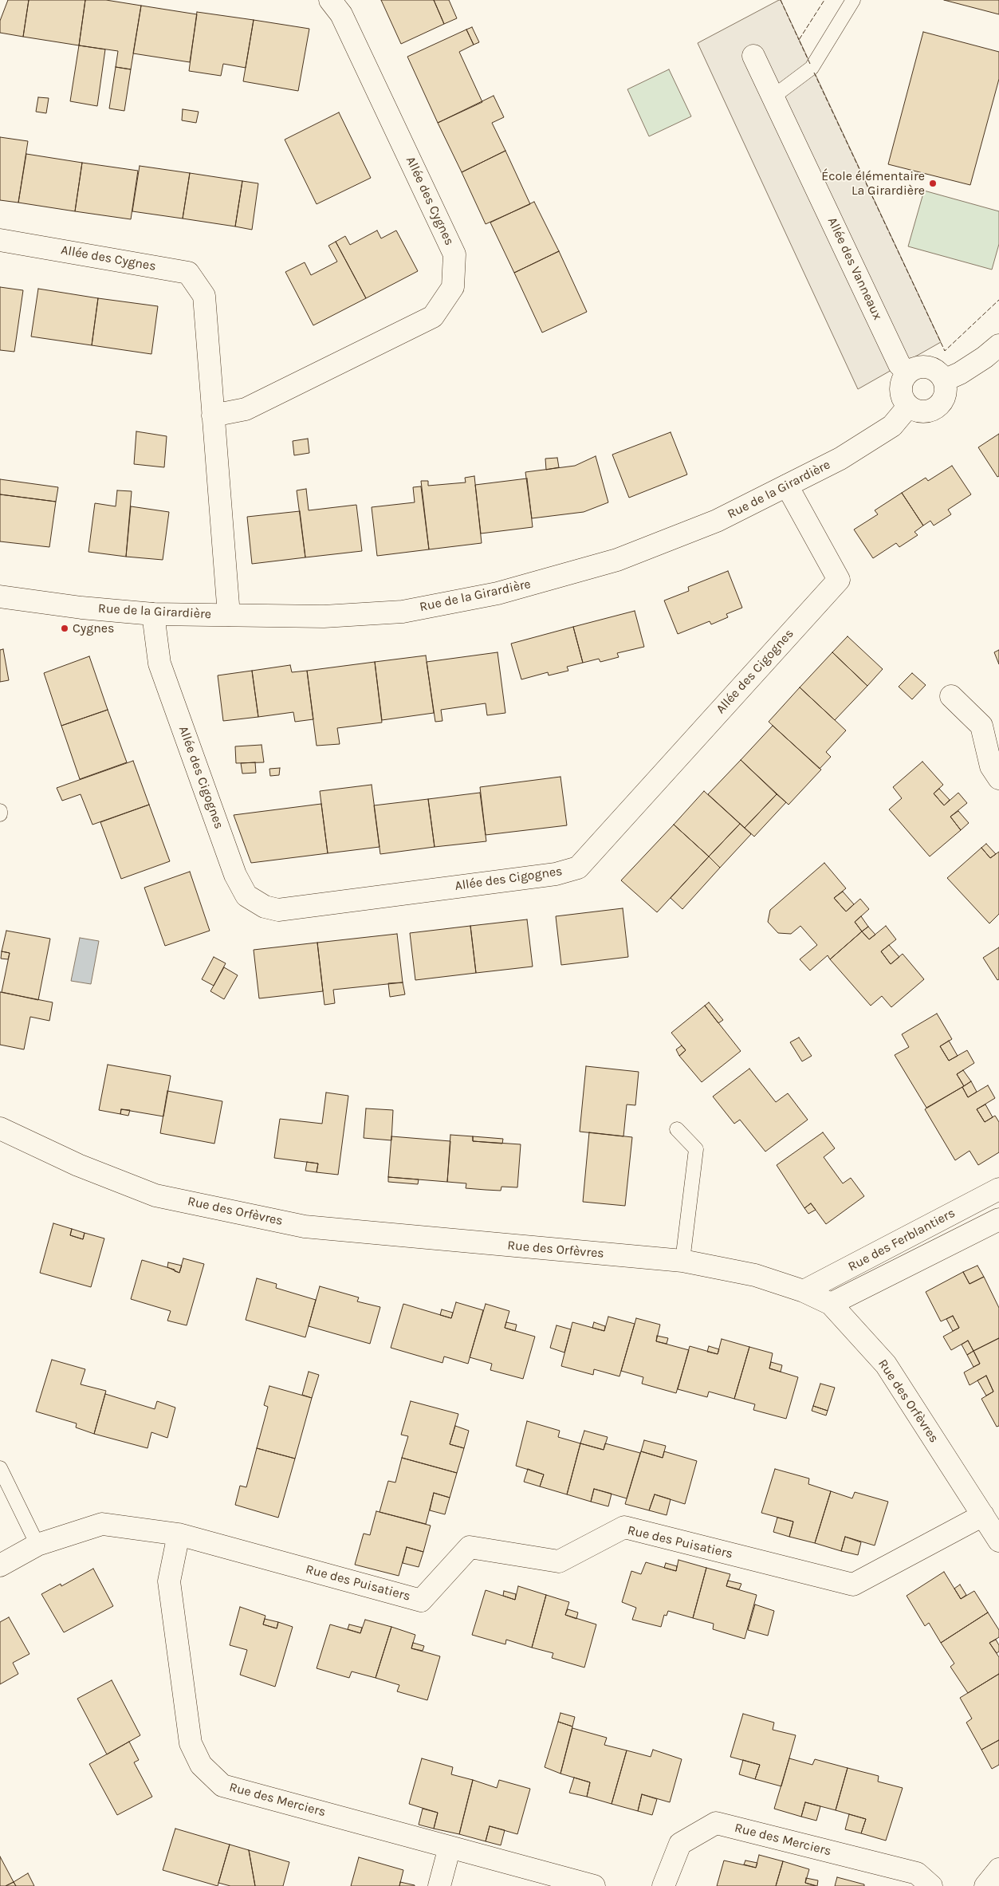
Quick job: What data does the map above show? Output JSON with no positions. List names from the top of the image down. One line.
{"streets":{"street":["Allée des Cygnes","Allée des Vanneaux","Rue de la Girardière","Allée des Cigognes","Rue des Orfèvres","Rue des Ferblantiers","Rue des Puisatiers","Rue des Merciers"]},"crossings":[["Allée des Cygnes","Rue de la Girardière"],["Allée des Vanneaux","Rue de la Girardière"],["Rue de la Girardière","Allée des Cigognes"],["Rue des Orfèvres","Rue des Ferblantiers"],["Rue des Orfèvres","Rue des Puisatiers"],["Rue des Puisatiers","Rue des Merciers"]],"places":["École élémentaire La Girardière","Cygnes"]}
